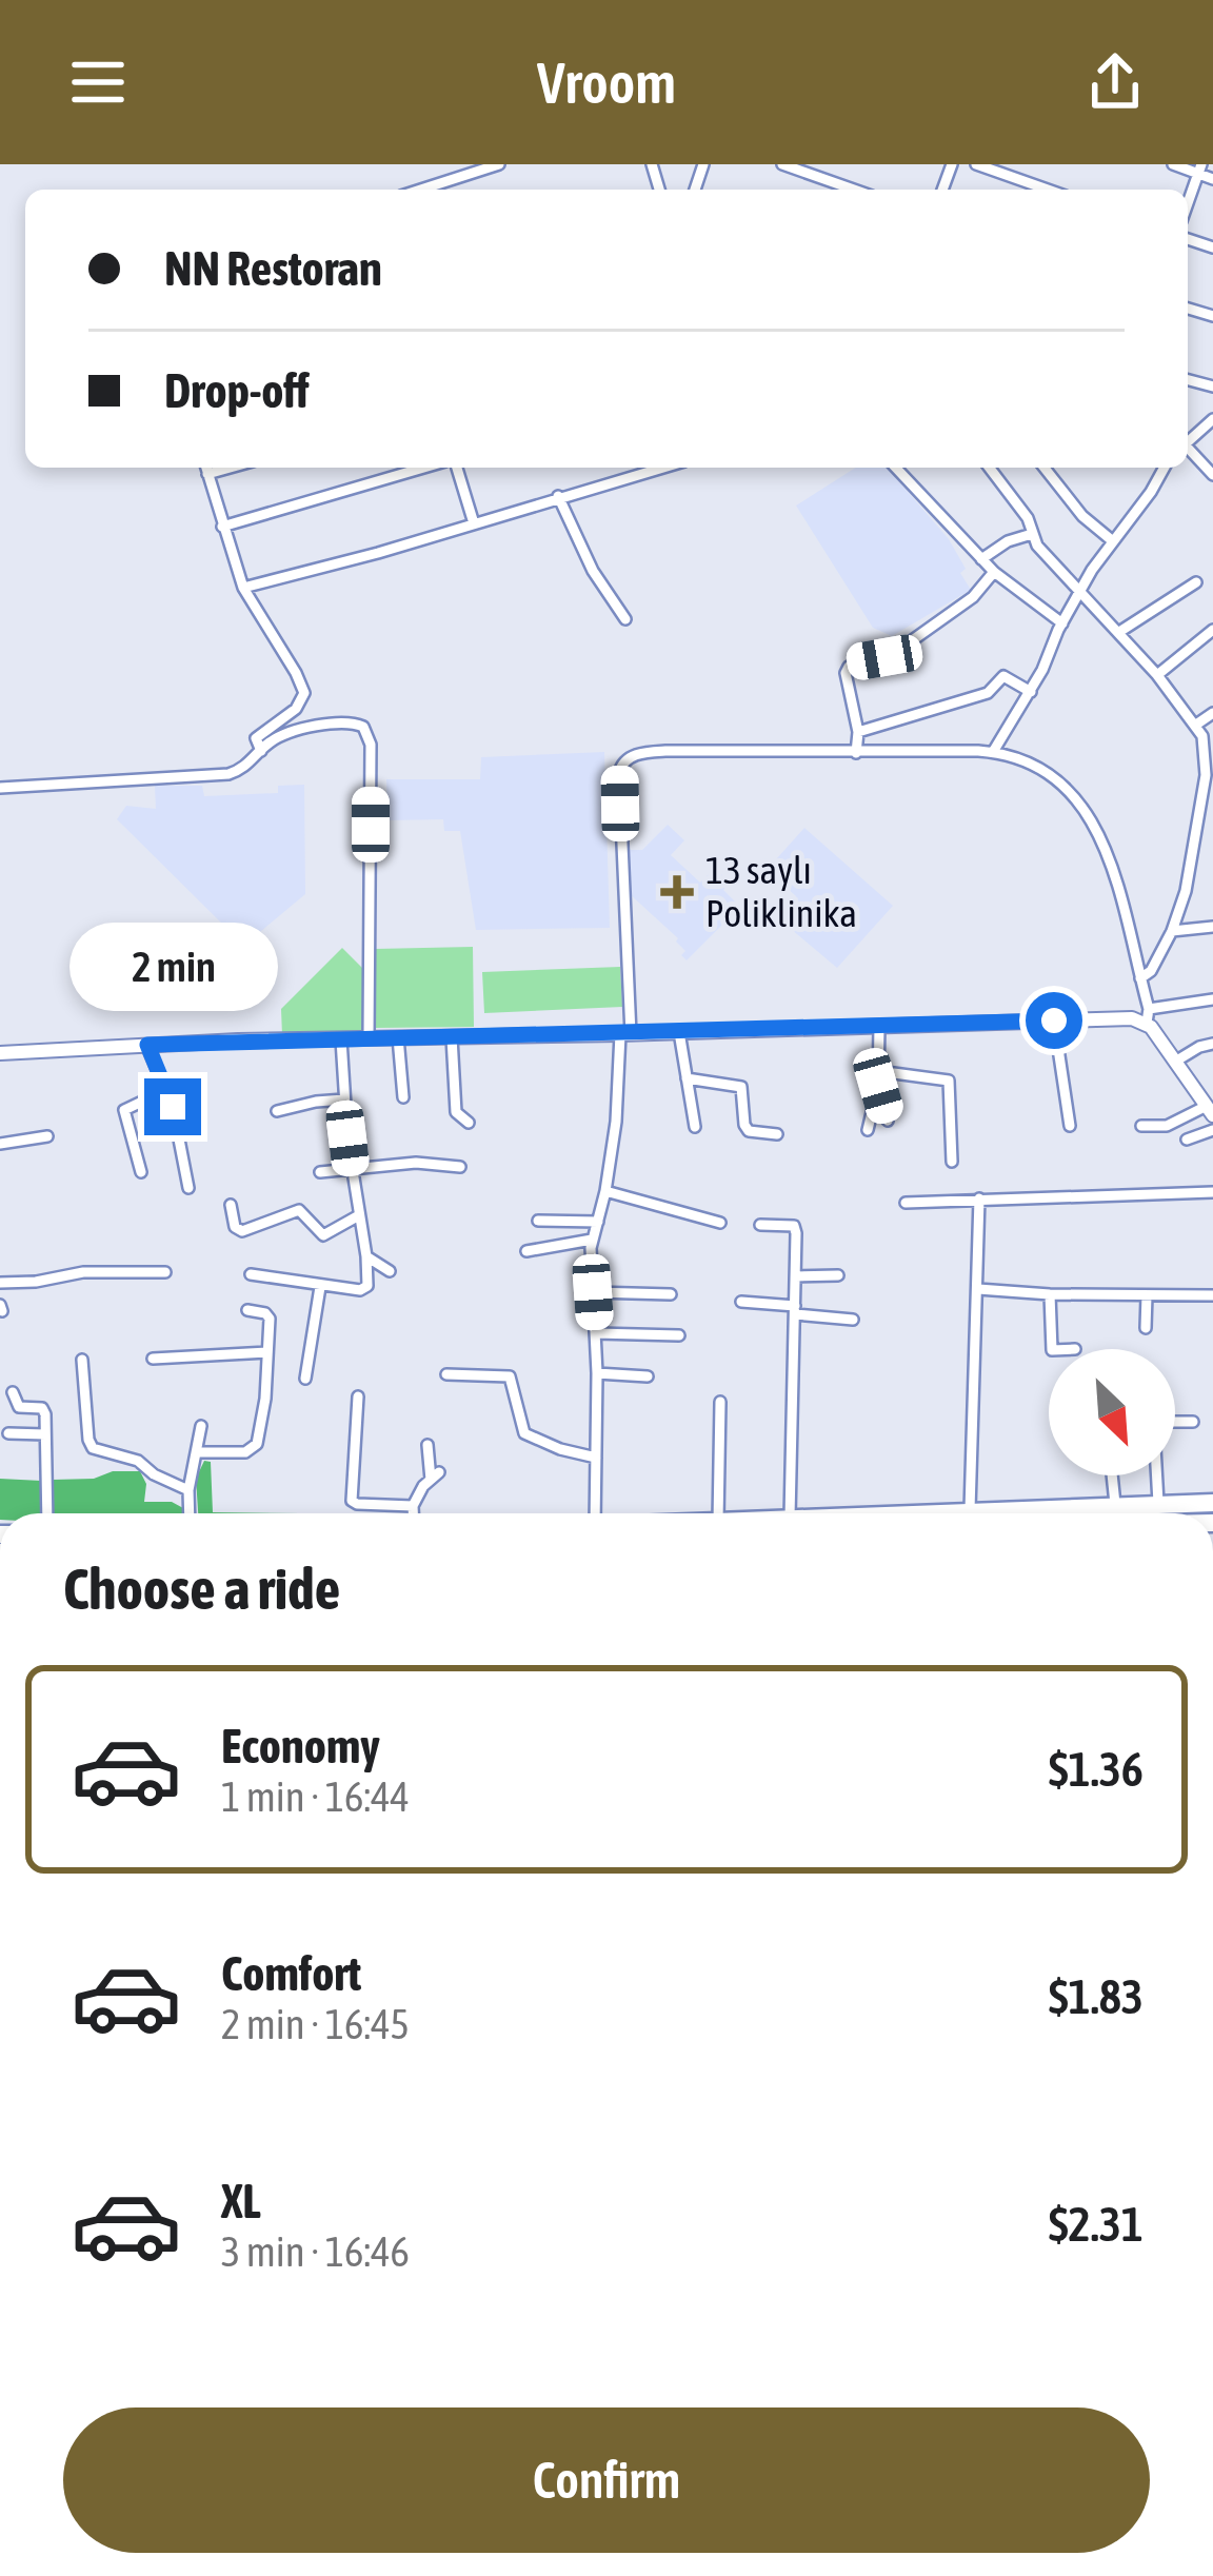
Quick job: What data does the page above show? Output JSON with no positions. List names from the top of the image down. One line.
{"places":{"health":["13 saylı Poliklinika"]},"north":"bottom right","page":{"header":"Vroom","banner":["NN Restoran","Drop-off"],"bubble":"2 min","heading":"Choose a ride","list":[{"name":"Economy","note":"1 min · 16:44","value":"$1.36"},{"name":"Comfort","note":"2 min · 16:45","value":"$1.83"},{"name":"XL","note":"3 min · 16:46","value":"$2.31"}],"buttons":"Confirm"}}
